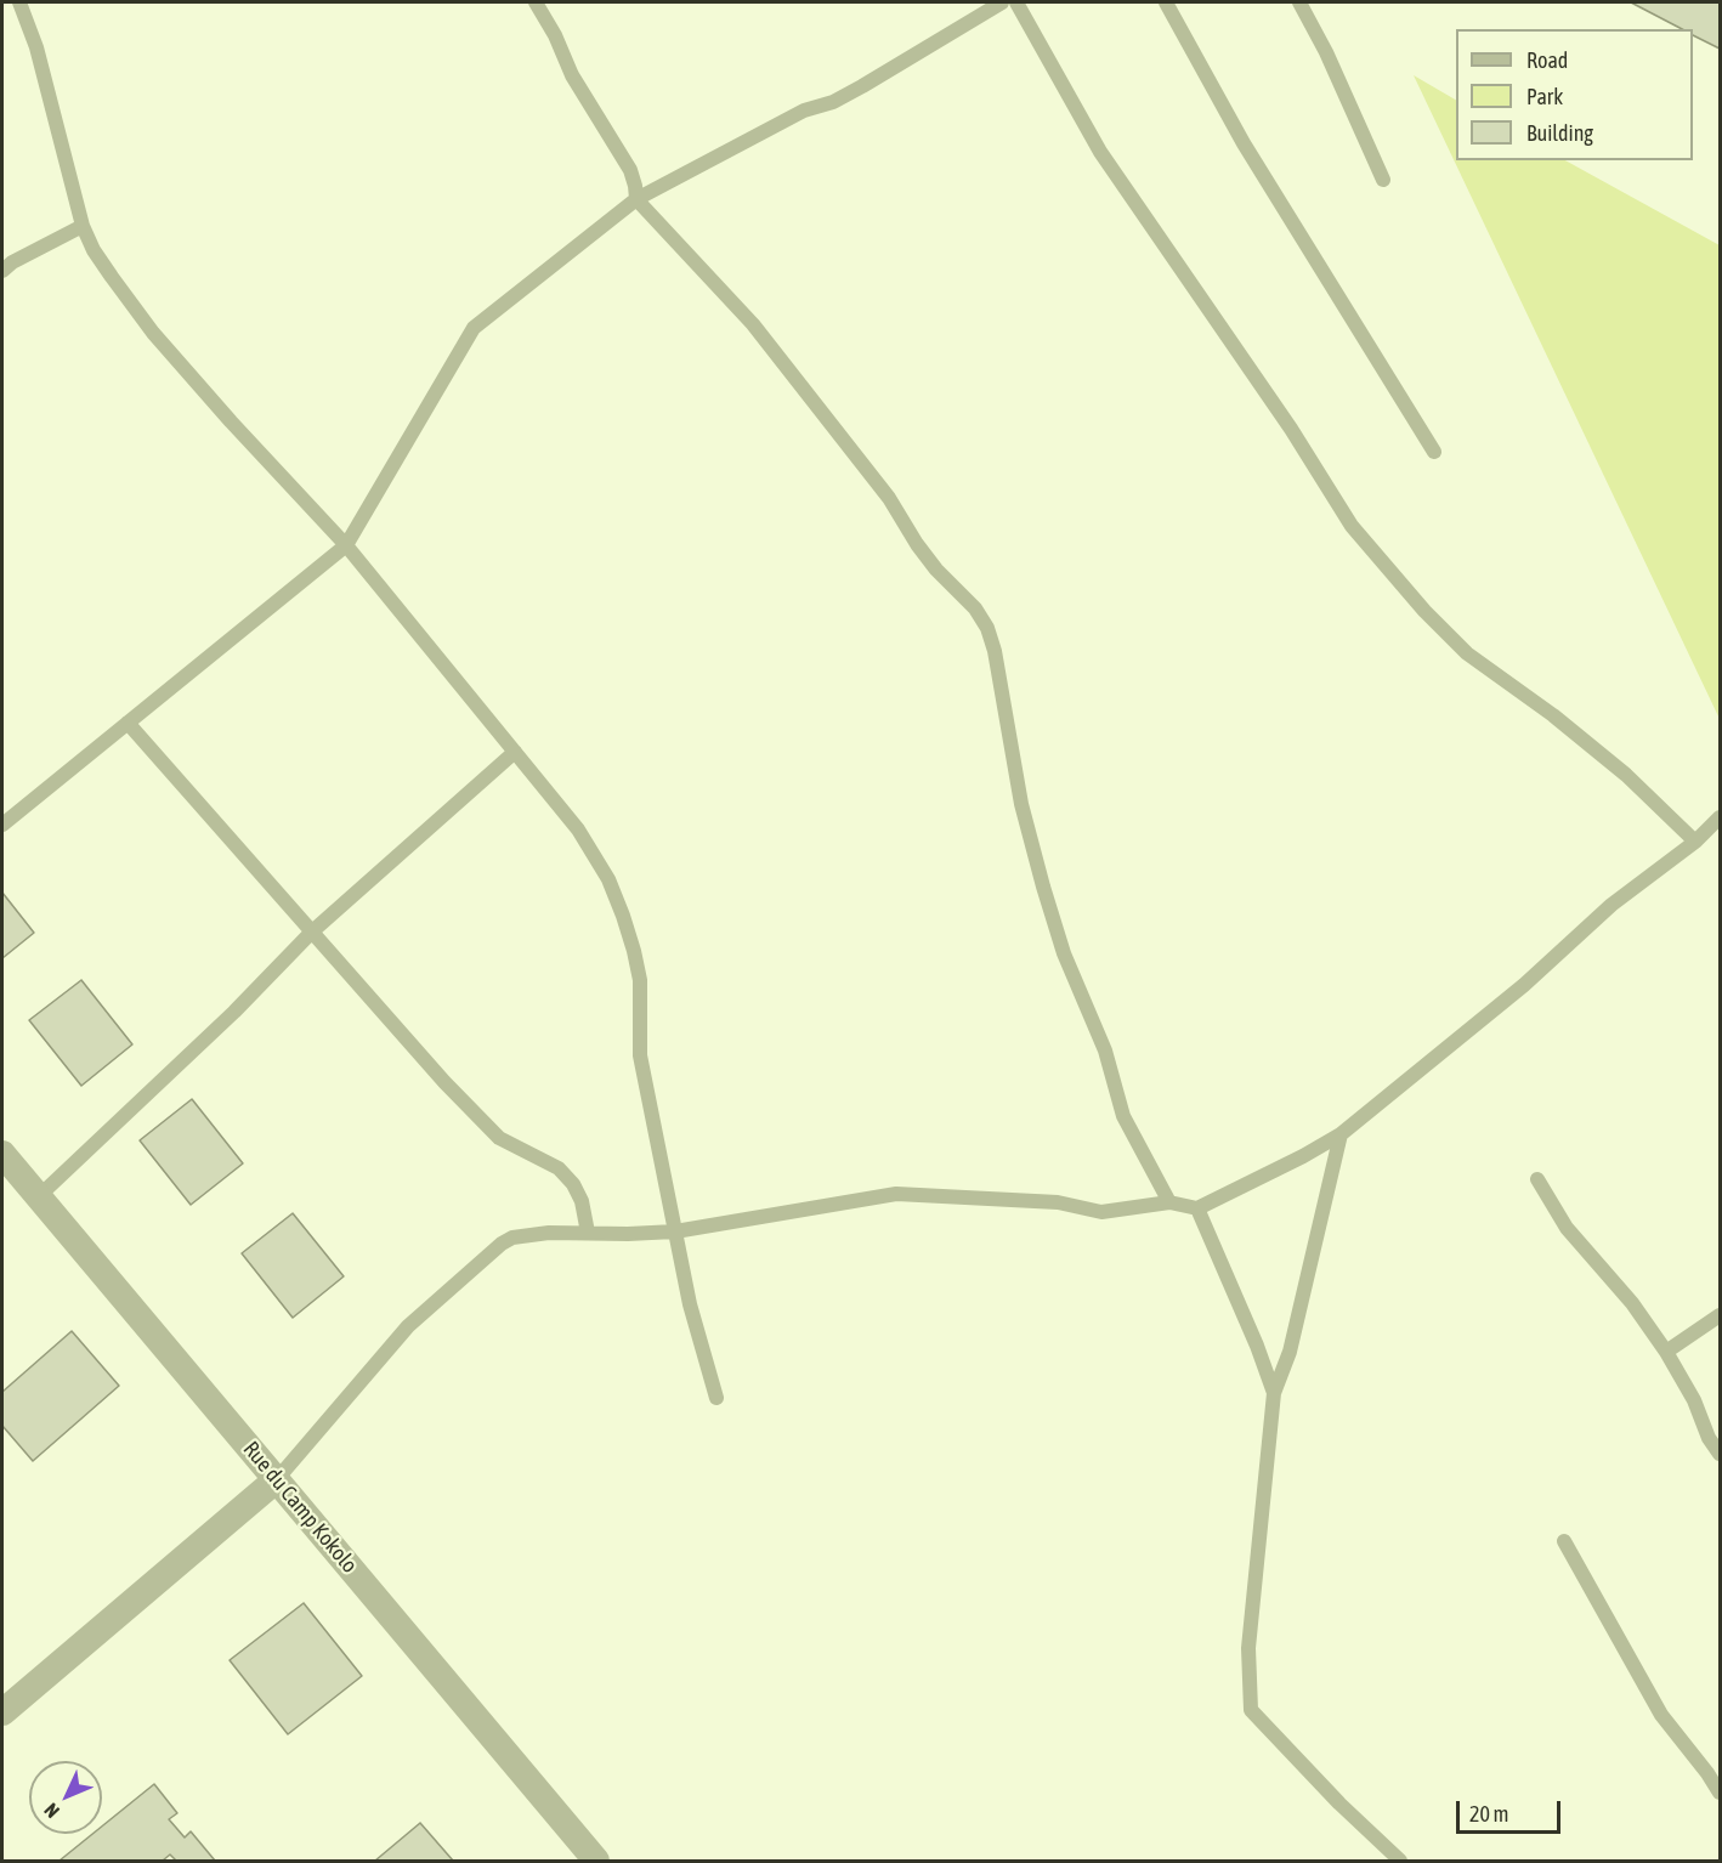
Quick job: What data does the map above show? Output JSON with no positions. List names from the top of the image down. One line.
{"streets":{"street":["Rue du Camp Kokolo"]},"legend":["Road","Park","Building"],"scale_bar":"20 m","north":"bottom left"}
